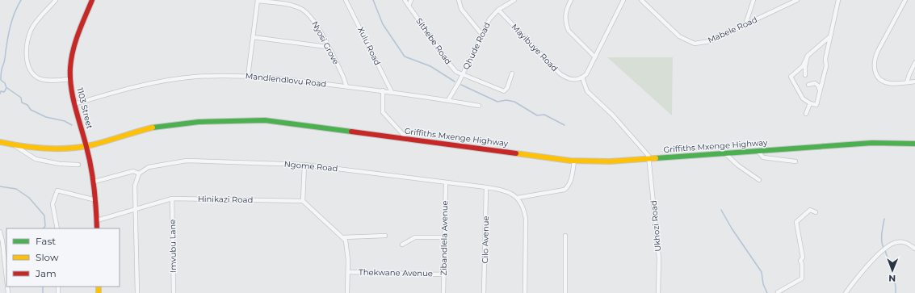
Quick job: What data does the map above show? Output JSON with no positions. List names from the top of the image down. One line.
{"streets":{"street":["Mabele Road","Sithebe Road","Nyosi Grove","Xulu Road","Qhude Road","Mayibuye Road","Mandlendlovu Road","1103 Street","Griffiths Mxenge Highway","Ngome Road","Hinikazi Road","Ukhozi Road","Zibandlela Avenue","Cilo Avenue","Imvubu Lane","Thekwane Avenue"]},"crossings":[["Sithebe Road","Qhude Road"],["Nyosi Grove","Mandlendlovu Road"],["Xulu Road","Mandlendlovu Road"],["Qhude Road","Mayibuye Road"],["Qhude Road","Mandlendlovu Road"],["Mandlendlovu Road","1103 Street"],["1103 Street","Griffiths Mxenge Highway"],["1103 Street","Hinikazi Road"],["Griffiths Mxenge Highway","Ukhozi Road"],["Ngome Road","Zibandlela Avenue"],["Ngome Road","Cilo Avenue"],["Hinikazi Road","Imvubu Lane"],["Zibandlela Avenue","Thekwane Avenue"]],"legend":["Fast","Slow","Jam"],"north":"bottom"}
